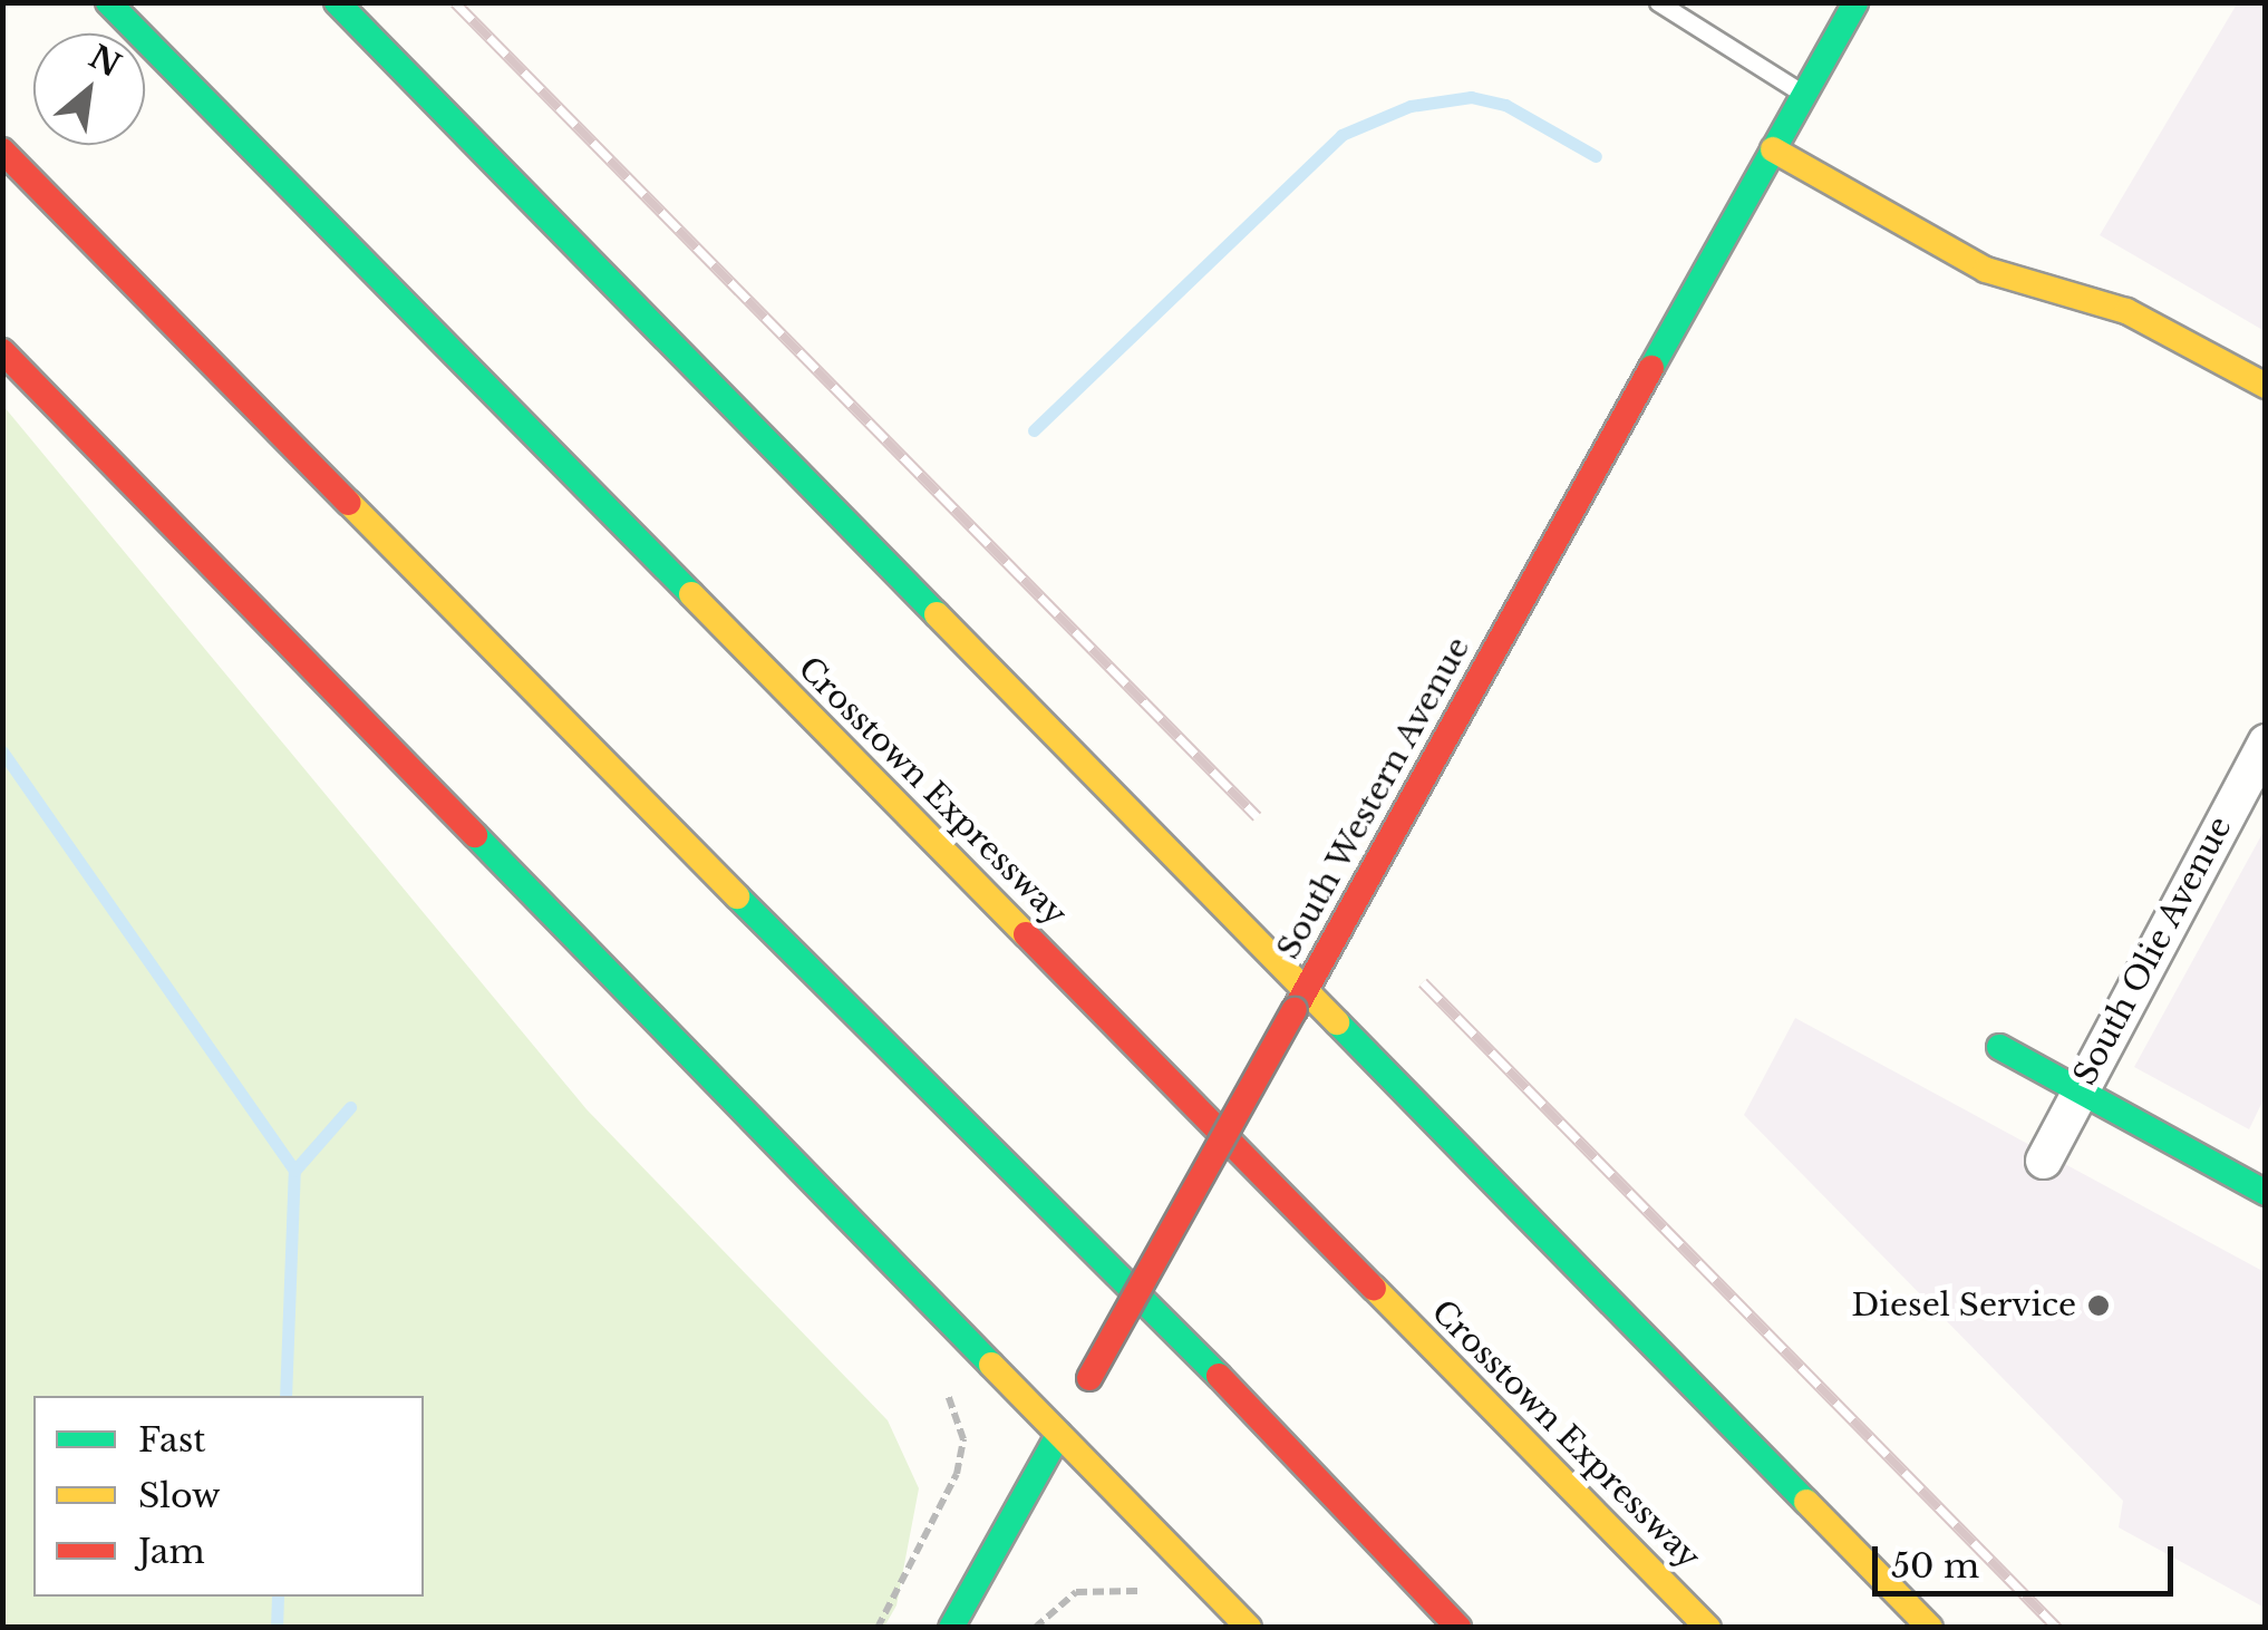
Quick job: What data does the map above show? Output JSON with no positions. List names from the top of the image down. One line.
{"streets":{"main road":["Crosstown Expressway","South Western Avenue"],"street":["South Olie Avenue"]},"places":["Diesel Service"],"legend":["Fast","Slow","Jam"],"scale_bar":"50 m","north":"top right"}
